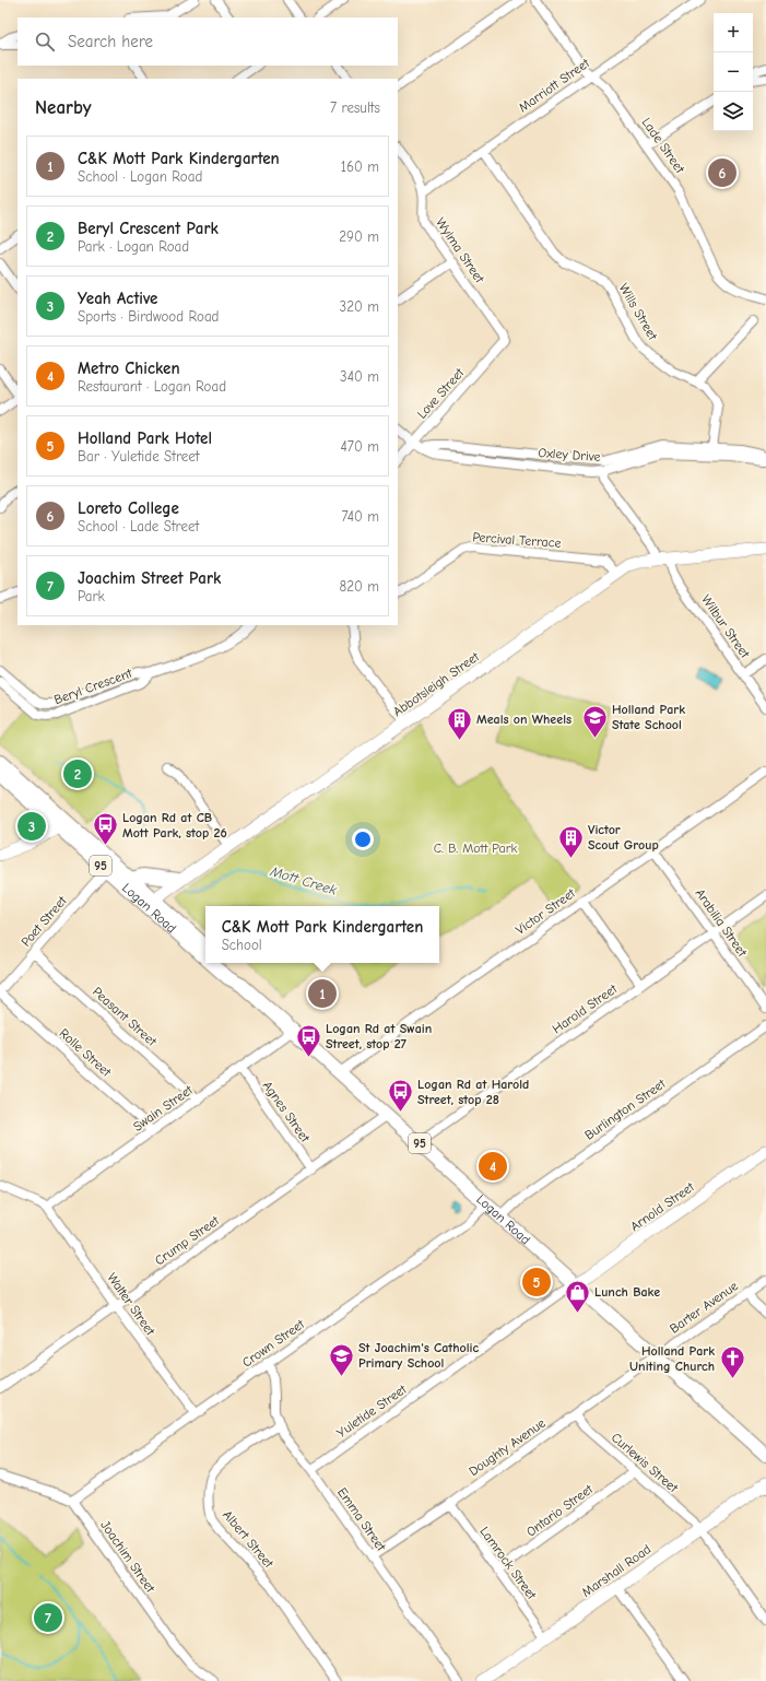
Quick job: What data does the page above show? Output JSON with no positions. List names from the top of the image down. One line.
{"streets":{"main road":["95","Logan Road"],"street":["Marriott Street","Lade Street","Wylma Street","Wills Street","Love Street","Oxley Drive","Percival Terrace","Wilbur Street","Abbotsleigh Street","Beryl Crescent","Victor Street","Poet Street","Arabilia Street","Harold Street","Peasant Street","Rolle Street","Swain Street","Burlington Street","Agnes Street","Arnold Street","Crump Street","Walter Street","Barter Avenue","Crown Street","Yuletide Street","Doughty Avenue","Curlewis Street","Ontario Street","Emma Street","Albert Street","Joachim Street","Lamrock Street","Marshall Road"]},"crossings":[["Marriott Street","Lade Street"],["Marriott Street","Wylma Street"],["Marriott Street","Wills Street"],["Wylma Street","Love Street"],["Wills Street","Oxley Drive"],["Love Street","Oxley Drive"],["Oxley Drive","Wilbur Street"],["Percival Terrace","Abbotsleigh Street"],["Wilbur Street","Abbotsleigh Street"],["Abbotsleigh Street","Logan Road"],["Logan Road","Victor Street"],["Logan Road","Poet Street"],["Logan Road","Harold Street"],["Logan Road","Swain Street"],["Logan Road","Burlington Street"],["Logan Road","Arnold Street"],["Logan Road","Crump Street"],["Logan Road","Barter Avenue"],["Logan Road","Crown Street"],["Logan Road","Yuletide Street"],["Logan Road","Doughty Avenue"],["Victor Street","Arabilia Street"],["Poet Street","Peasant Street"],["Arabilia Street","Harold Street"],["Peasant Street","Swain Street"],["Rolle Street","Swain Street"],["Swain Street","Agnes Street"],["Swain Street","Walter Street"],["Agnes Street","Crump Street"],["Arnold Street","Yuletide Street"],["Crump Street","Walter Street"],["Walter Street","Crown Street"],["Barter Avenue","Doughty Avenue"],["Crown Street","Emma Street"],["Crown Street","Joachim Street"],["Yuletide Street","Emma Street"],["Doughty Avenue","Curlewis Street"],["Doughty Avenue","Emma Street"],["Doughty Avenue","Lamrock Street"],["Curlewis Street","Ontario Street"],["Curlewis Street","Marshall Road"],["Ontario Street","Lamrock Street"],["Emma Street","Albert Street"],["Lamrock Street","Marshall Road"]],"water":["Mott Creek"],"parks":["C. B. Mott Park"],"places":{"school or university":["Holland Park State School","St Joachim's Catholic Primary School"],"building":["Meals on Wheels","Victor Scout Group"],"bus stop":["Logan Rd at CB Mott Park, stop 26","Logan Rd at Swain Street, stop 27","Logan Rd at Harold Street, stop 28"],"shop":["Lunch Bake"],"church":["Holland Park Uniting Church"]},"page":{"map_buttons":["+","−"],"search":"Search here","heading":["Nearby","7 results"],"list":[{"mark":"1","name":"C&K Mott Park Kindergarten","note":"School · Logan Road","value":"160 m"},{"mark":"2","name":"Beryl Crescent Park","note":"Park · Logan Road","value":"290 m"},{"mark":"3","name":"Yeah Active","note":"Sports · Birdwood Road","value":"320 m"},{"mark":"4","name":"Metro Chicken","note":"Restaurant · Logan Road","value":"340 m"},{"mark":"5","name":"Holland Park Hotel","note":"Bar · Yuletide Street","value":"470 m"},{"mark":"6","name":"Loreto College","note":"School · Lade Street","value":"740 m"},{"mark":"7","name":"Joachim Street Park","note":"Park","value":"820 m"}],"pins":["6","2","3","1","4","5","7"],"popup":["C&K Mott Park Kindergarten","School"]}}
